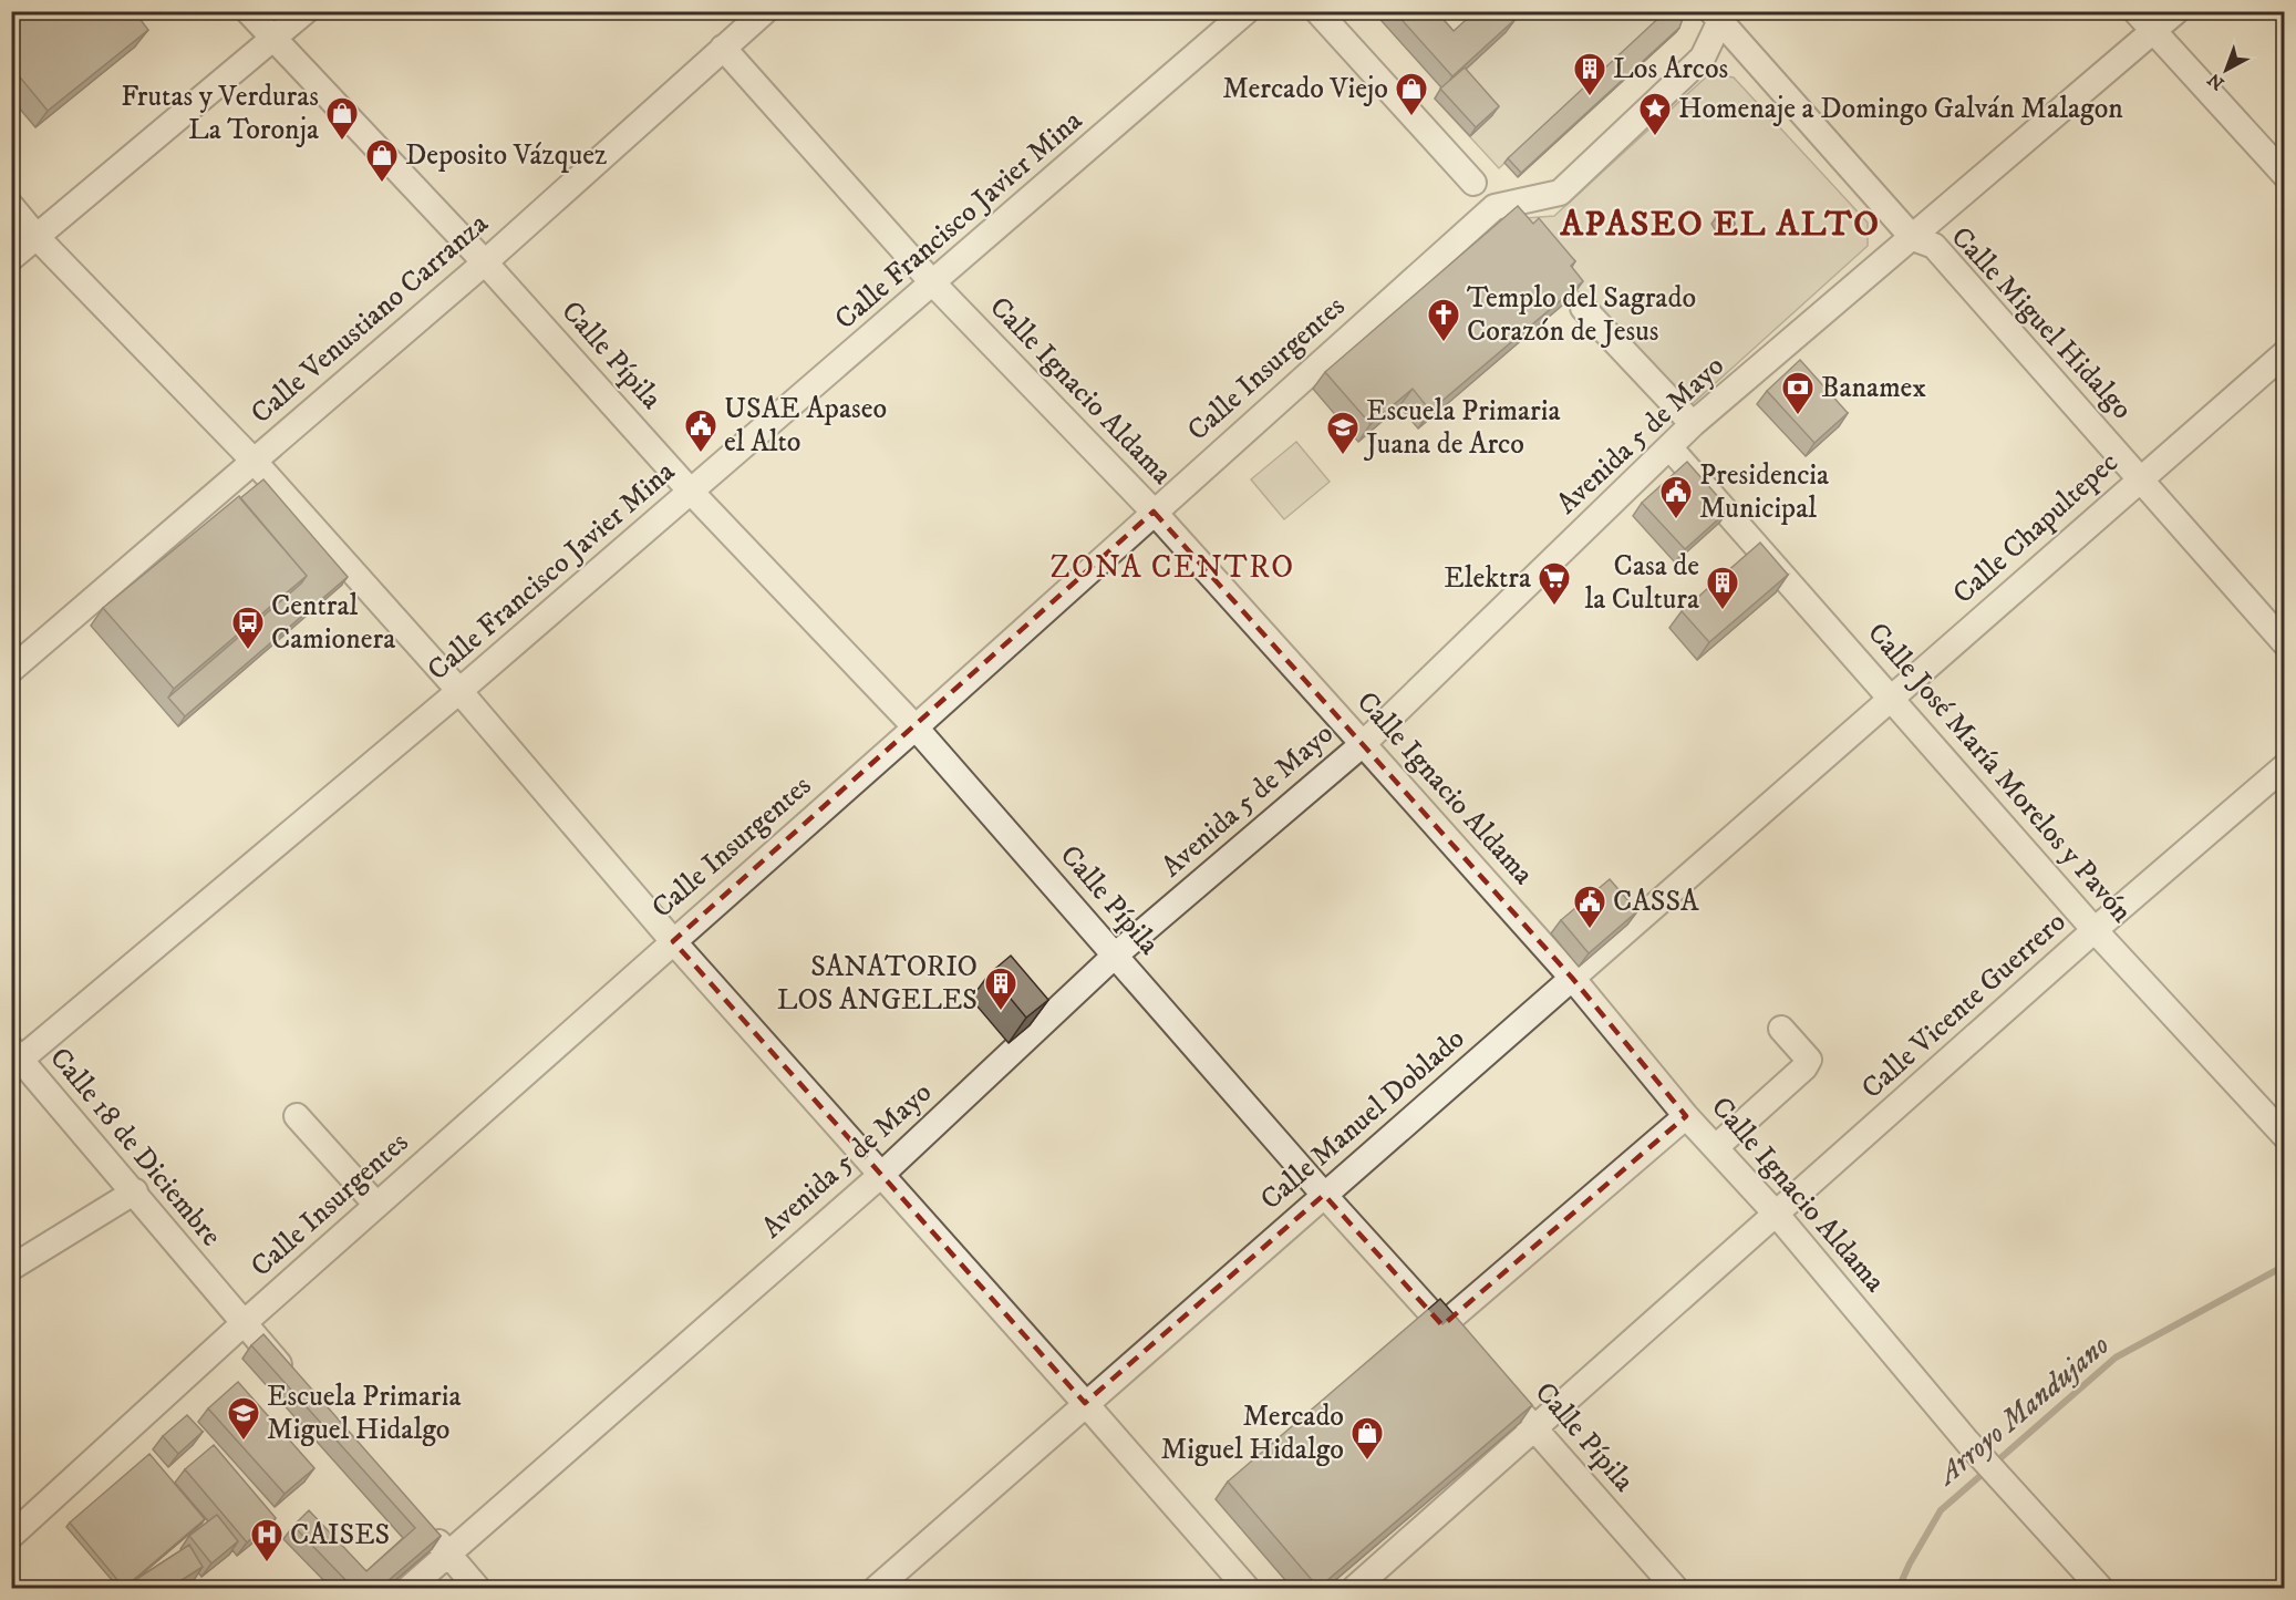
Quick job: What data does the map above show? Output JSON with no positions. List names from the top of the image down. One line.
{"streets":{"street":["Calle Francisco Javier Mina","Calle Venustiano Carranza","Calle Miguel Hidalgo","Calle Pípila","Calle Insurgentes","Calle Ignacio Aldama","Avenida 5 de Mayo","Calle Chapultepec","Calle José María Morelos y Pavón","Calle Vicente Guerrero","Calle Manuel Doblado","Calle 18 de Diciembre"]},"crossings":[["Calle Francisco Javier Mina","Calle Pípila"],["Calle Francisco Javier Mina","Calle Ignacio Aldama"],["Calle Francisco Javier Mina","Calle 18 de Diciembre"],["Calle Venustiano Carranza","Calle Pípila"],["Calle Venustiano Carranza","Calle Ignacio Aldama"],["Calle Miguel Hidalgo","Avenida 5 de Mayo"],["Calle Miguel Hidalgo","Calle Chapultepec"],["Calle Pípila","Calle Insurgentes"],["Calle Pípila","Avenida 5 de Mayo"],["Calle Pípila","Calle Vicente Guerrero"],["Calle Pípila","Calle Manuel Doblado"],["Calle Insurgentes","Calle Ignacio Aldama"],["Calle Insurgentes","Calle 18 de Diciembre"],["Calle Ignacio Aldama","Avenida 5 de Mayo"],["Calle Ignacio Aldama","Calle Vicente Guerrero"],["Calle Ignacio Aldama","Calle Manuel Doblado"],["Avenida 5 de Mayo","Calle José María Morelos y Pavón"],["Calle Chapultepec","Calle José María Morelos y Pavón"],["Calle Chapultepec","Calle Manuel Doblado"],["Calle José María Morelos y Pavón","Calle Vicente Guerrero"],["Calle José María Morelos y Pavón","Calle Manuel Doblado"]],"districts":["APASEO EL ALTO","ZONA CENTRO"],"water":["Arroyo Mandujano"],"places":{"building":["Los Arcos","Casa de la Cultura","SANATORIO LOS ANGELES"],"shop":["Mercado Viejo","Frutas y Verduras La Toronja","Deposito Vázquez","Mercado Miguel Hidalgo"],"place":["Homenaje a Domingo Galván Malagon"],"church":["Templo del Sagrado Corazón de Jesus"],"bank":["Banamex"],"public building":["USAE Apaseo el Alto","Presidencia Municipal","CASSA"],"school or university":["Escuela Primaria Juana de Arco","Escuela Primaria Miguel Hidalgo"],"supermarket":["Elektra"],"bus stop":["Central Camionera"],"hospital":["CAISES"]},"north":"bottom left"}
